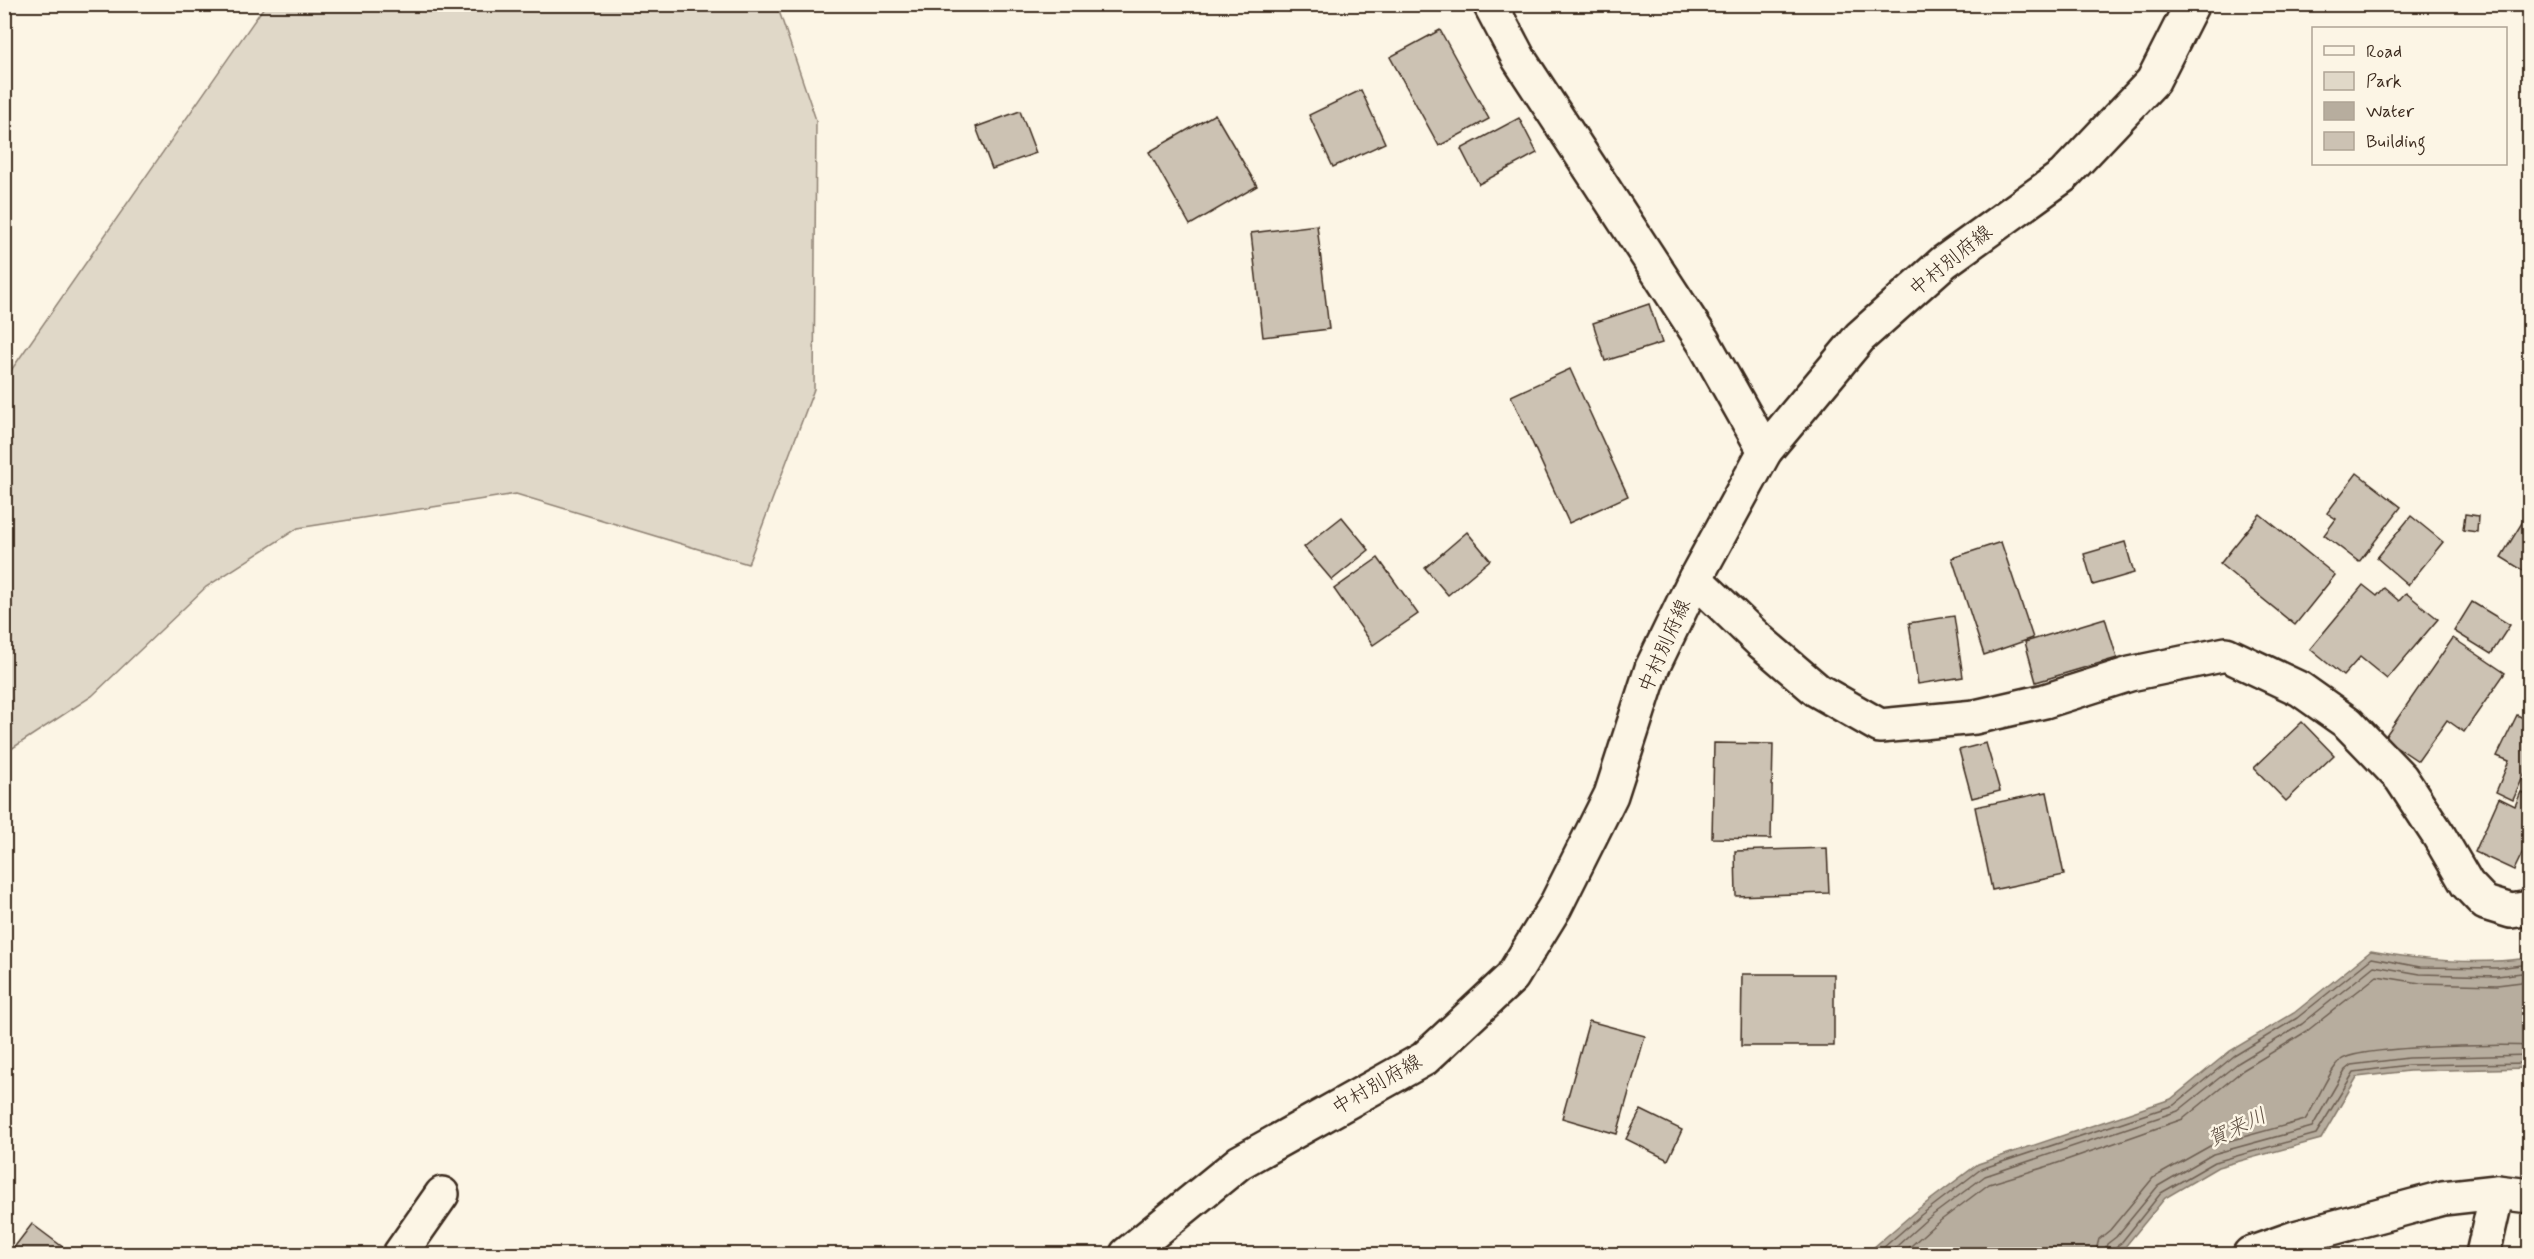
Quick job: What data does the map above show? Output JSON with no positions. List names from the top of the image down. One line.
{"streets":{"street":["中村別府線"]},"water":["賀来川"],"legend":["Road","Park","Water","Building"]}
